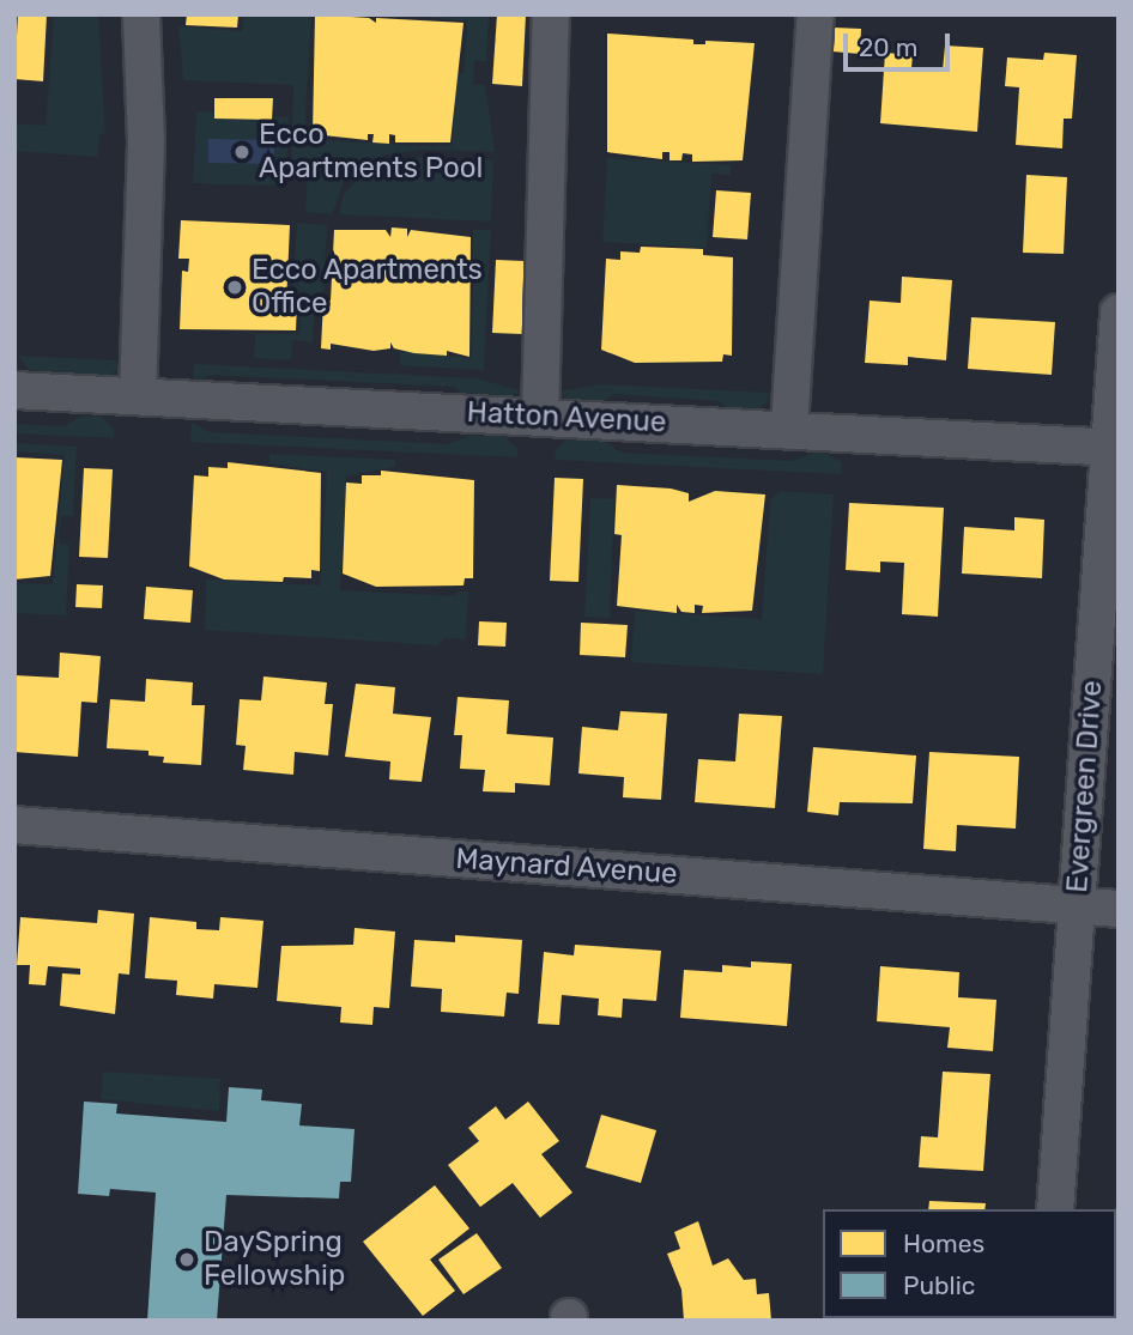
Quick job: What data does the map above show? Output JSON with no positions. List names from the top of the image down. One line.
{"streets":{"street":["Hatton Avenue","Evergreen Drive","Maynard Avenue"]},"crossings":[["Hatton Avenue","Evergreen Drive"],["Evergreen Drive","Maynard Avenue"]],"places":["Ecco Apartments Pool","Ecco Apartments Office","DaySpring Fellowship"],"legend":["Homes","Public"],"scale_bar":"20 m"}
